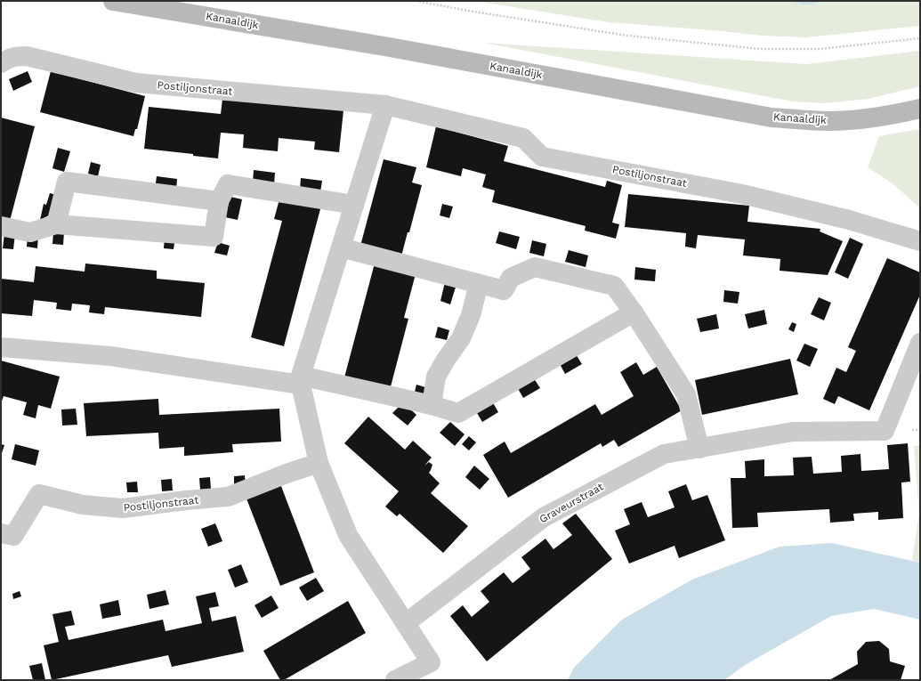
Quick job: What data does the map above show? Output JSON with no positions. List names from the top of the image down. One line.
{"streets":{"street":["Kanaaldijk","Postiljonstraat","Graveurstraat"]}}
